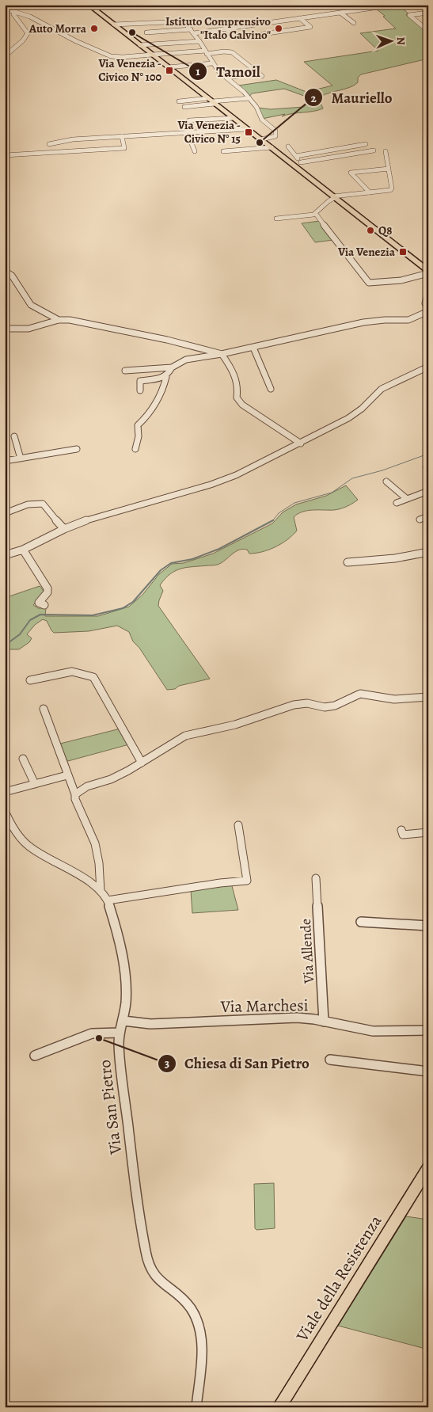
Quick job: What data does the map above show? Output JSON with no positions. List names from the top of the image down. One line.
{"streets":{"main road":["Viale della Resistenza"],"street":["Via Allende","Via Marchesi","Via San Pietro"]},"crossings":[["Via Allende","Via Marchesi"],["Via Marchesi","Via San Pietro"]],"places":{"other":["Auto Morra","Istituto Comprensivo \"Italo Calvino\"","Tamoil","Mauriello","Q8","Chiesa di San Pietro"],"transit":["Via Venezia - Civico N° 100","Via Venezia - Civico N° 15","Via Venezia"]},"north":"right"}
